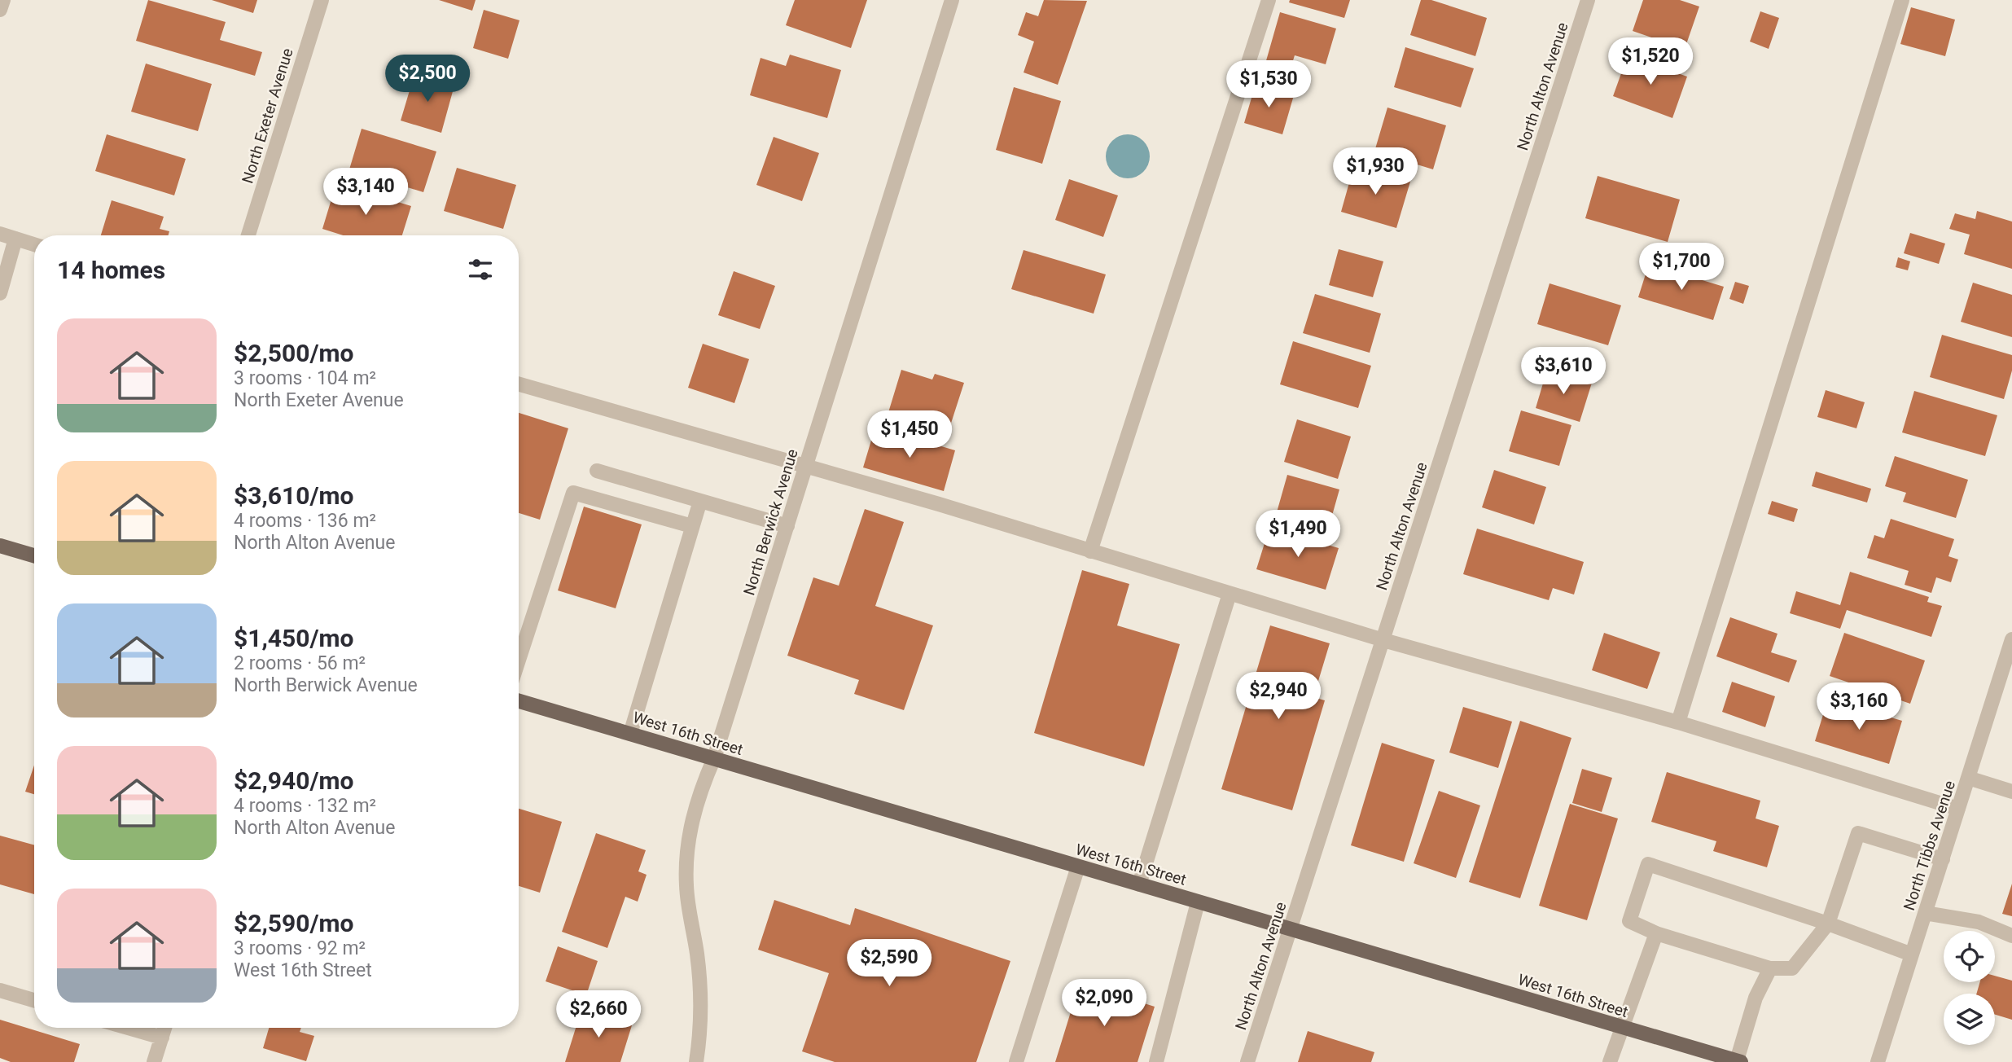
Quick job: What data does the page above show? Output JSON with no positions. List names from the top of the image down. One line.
{"streets":{"main road":["West 16th Street"],"street":["North Alton Avenue","North Exeter Avenue","North Berwick Avenue","North Tibbs Avenue"]},"crossings":[["North Alton Avenue","West 16th Street"],["North Berwick Avenue","West 16th Street"]],"page":{"price":["$1,520","$2,500","$1,530","$1,930","$3,140","$1,700","$3,610","$1,450","$1,490","$2,940","$3,160","$2,590","$2,090","$2,660"],"heading":"14 homes","list":[{"name":"$2,500/mo","note":"3 rooms · 104 m² · North Exeter Avenue"},{"name":"$3,610/mo","note":"4 rooms · 136 m² · North Alton Avenue"},{"name":"$1,450/mo","note":"2 rooms · 56 m² · North Berwick Avenue"},{"name":"$2,940/mo","note":"4 rooms · 132 m² · North Alton Avenue"},{"name":"$2,590/mo","note":"3 rooms · 92 m² · West 16th Street"}]}}
